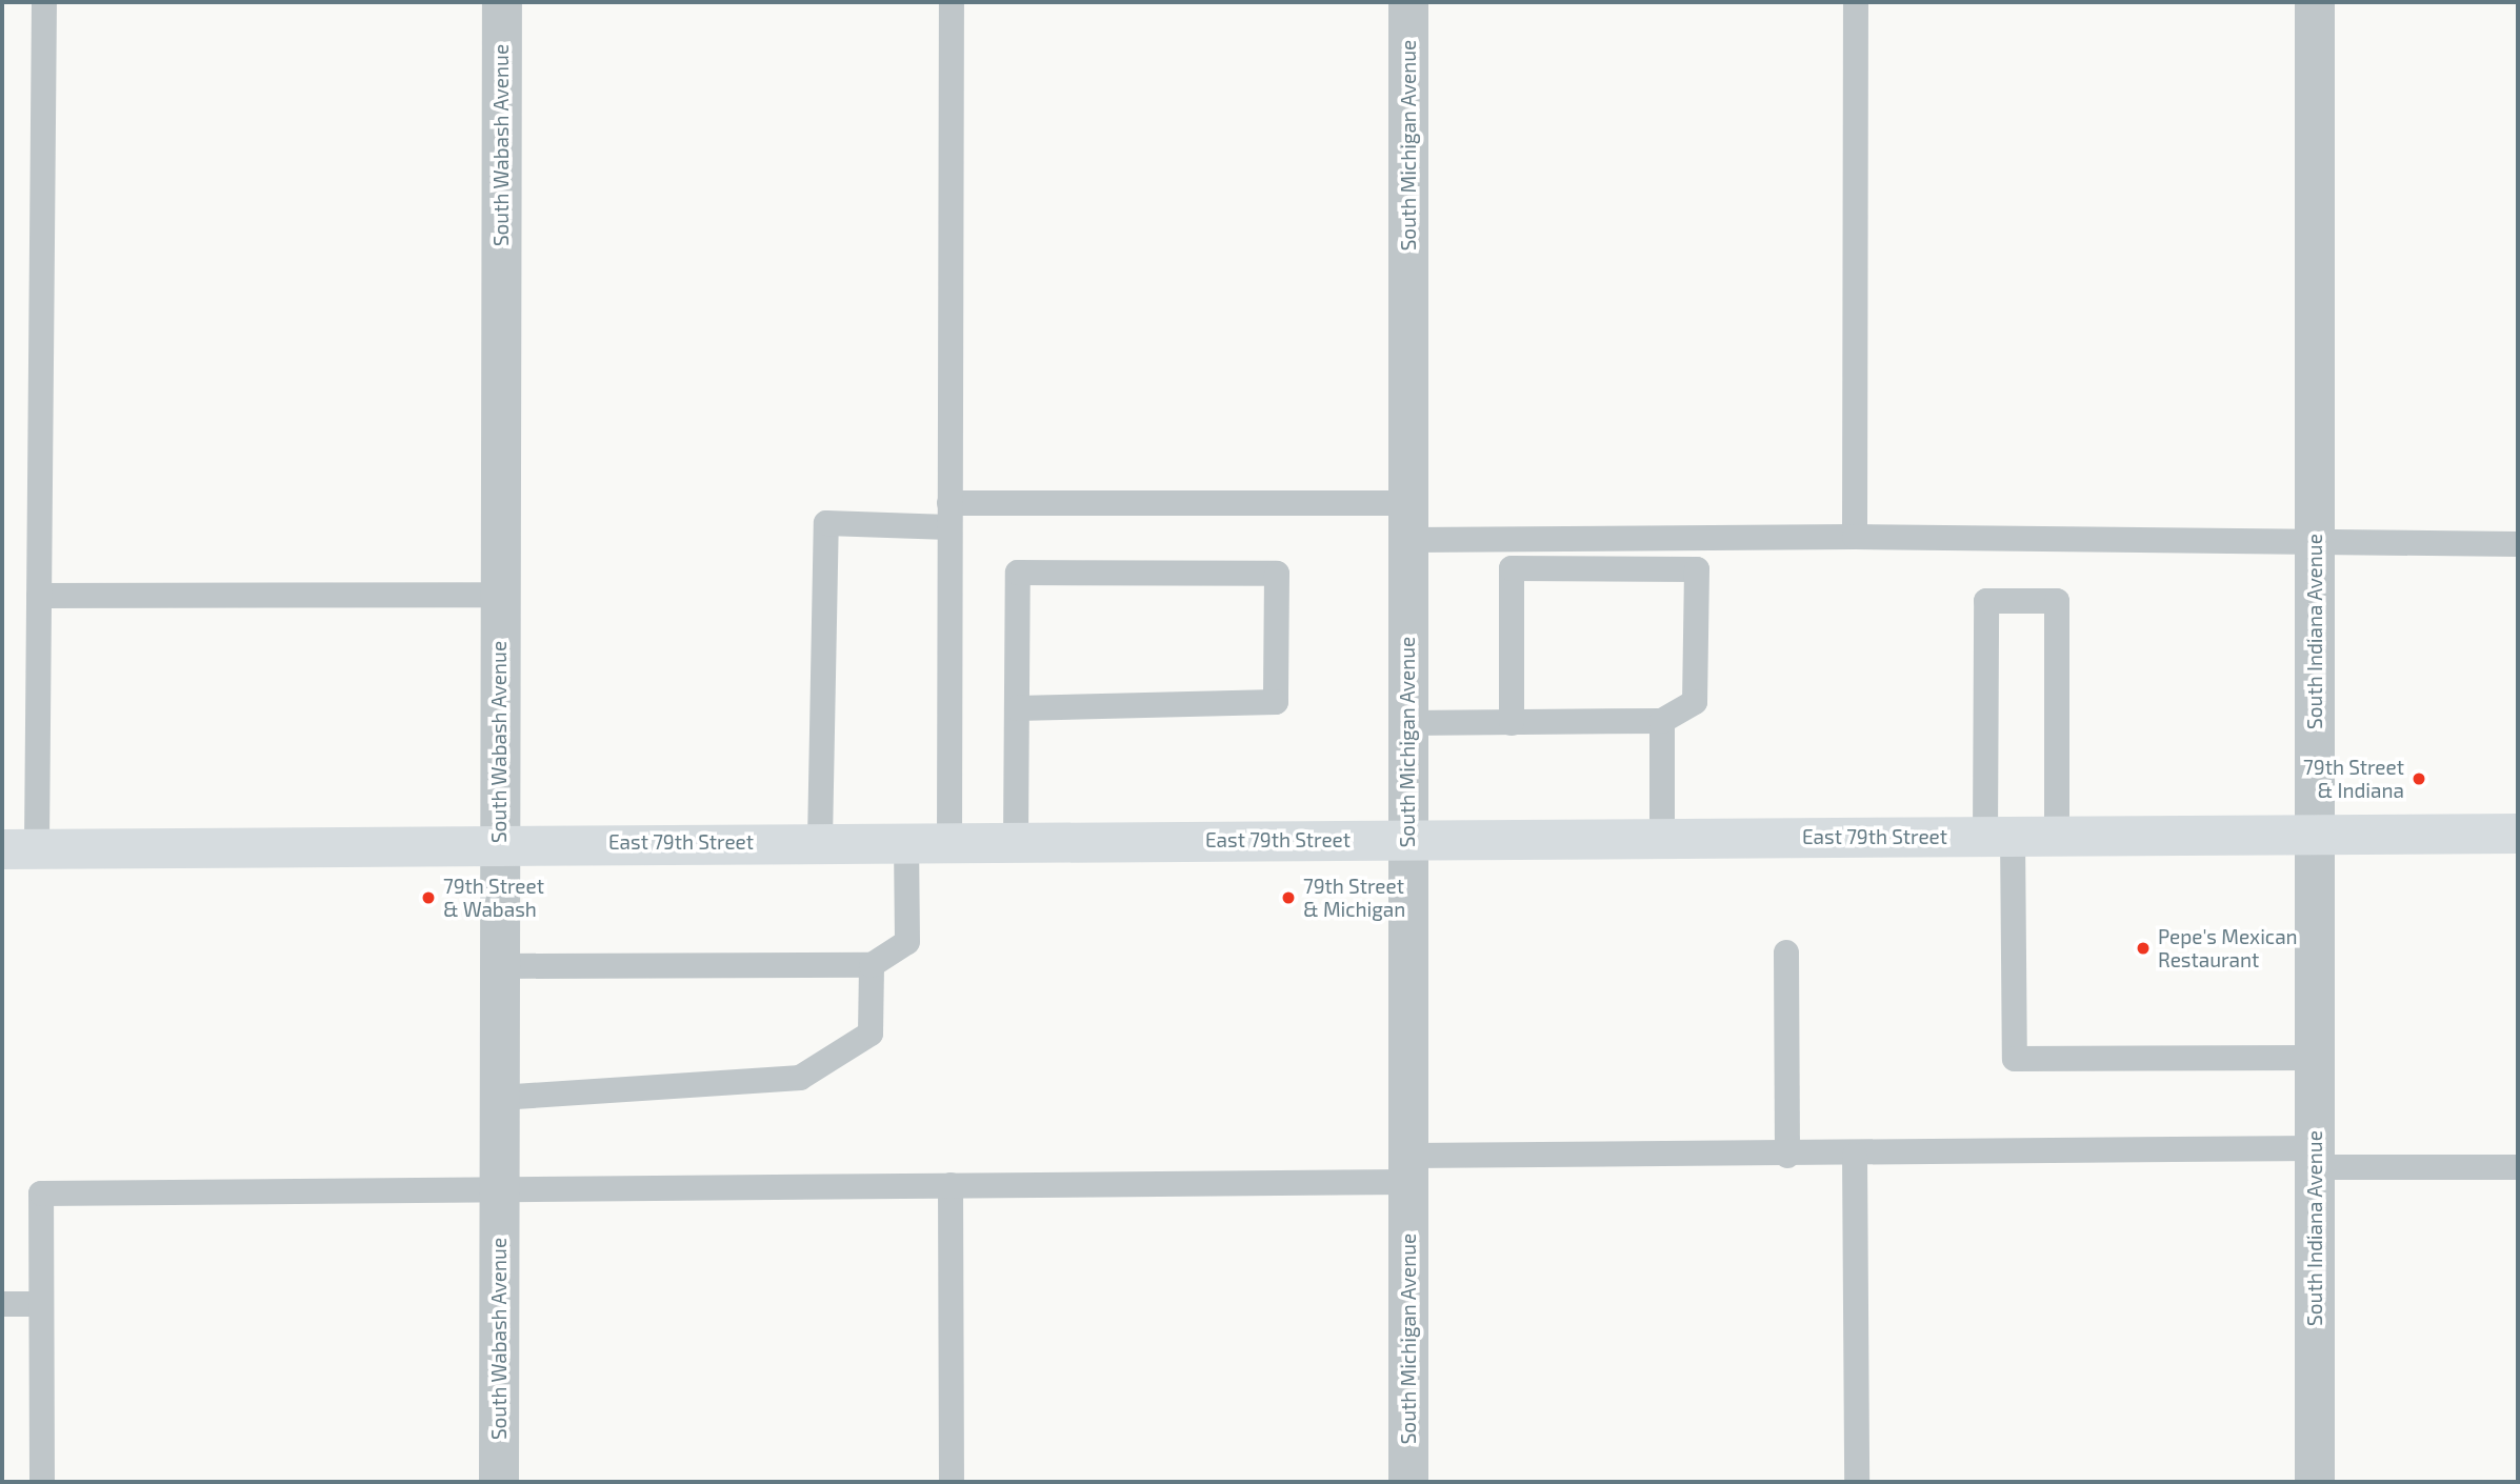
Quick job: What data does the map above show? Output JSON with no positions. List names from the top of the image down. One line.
{"streets":{"main road":["East 79th Street"],"street":["South Wabash Avenue","South Michigan Avenue","South Indiana Avenue"]},"crossings":[["South Wabash Avenue","East 79th Street"],["South Michigan Avenue","East 79th Street"],["South Indiana Avenue","East 79th Street"]],"places":["79th Street & Indiana","79th Street & Wabash","79th Street & Michigan","Pepe's Mexican Restaurant"]}
